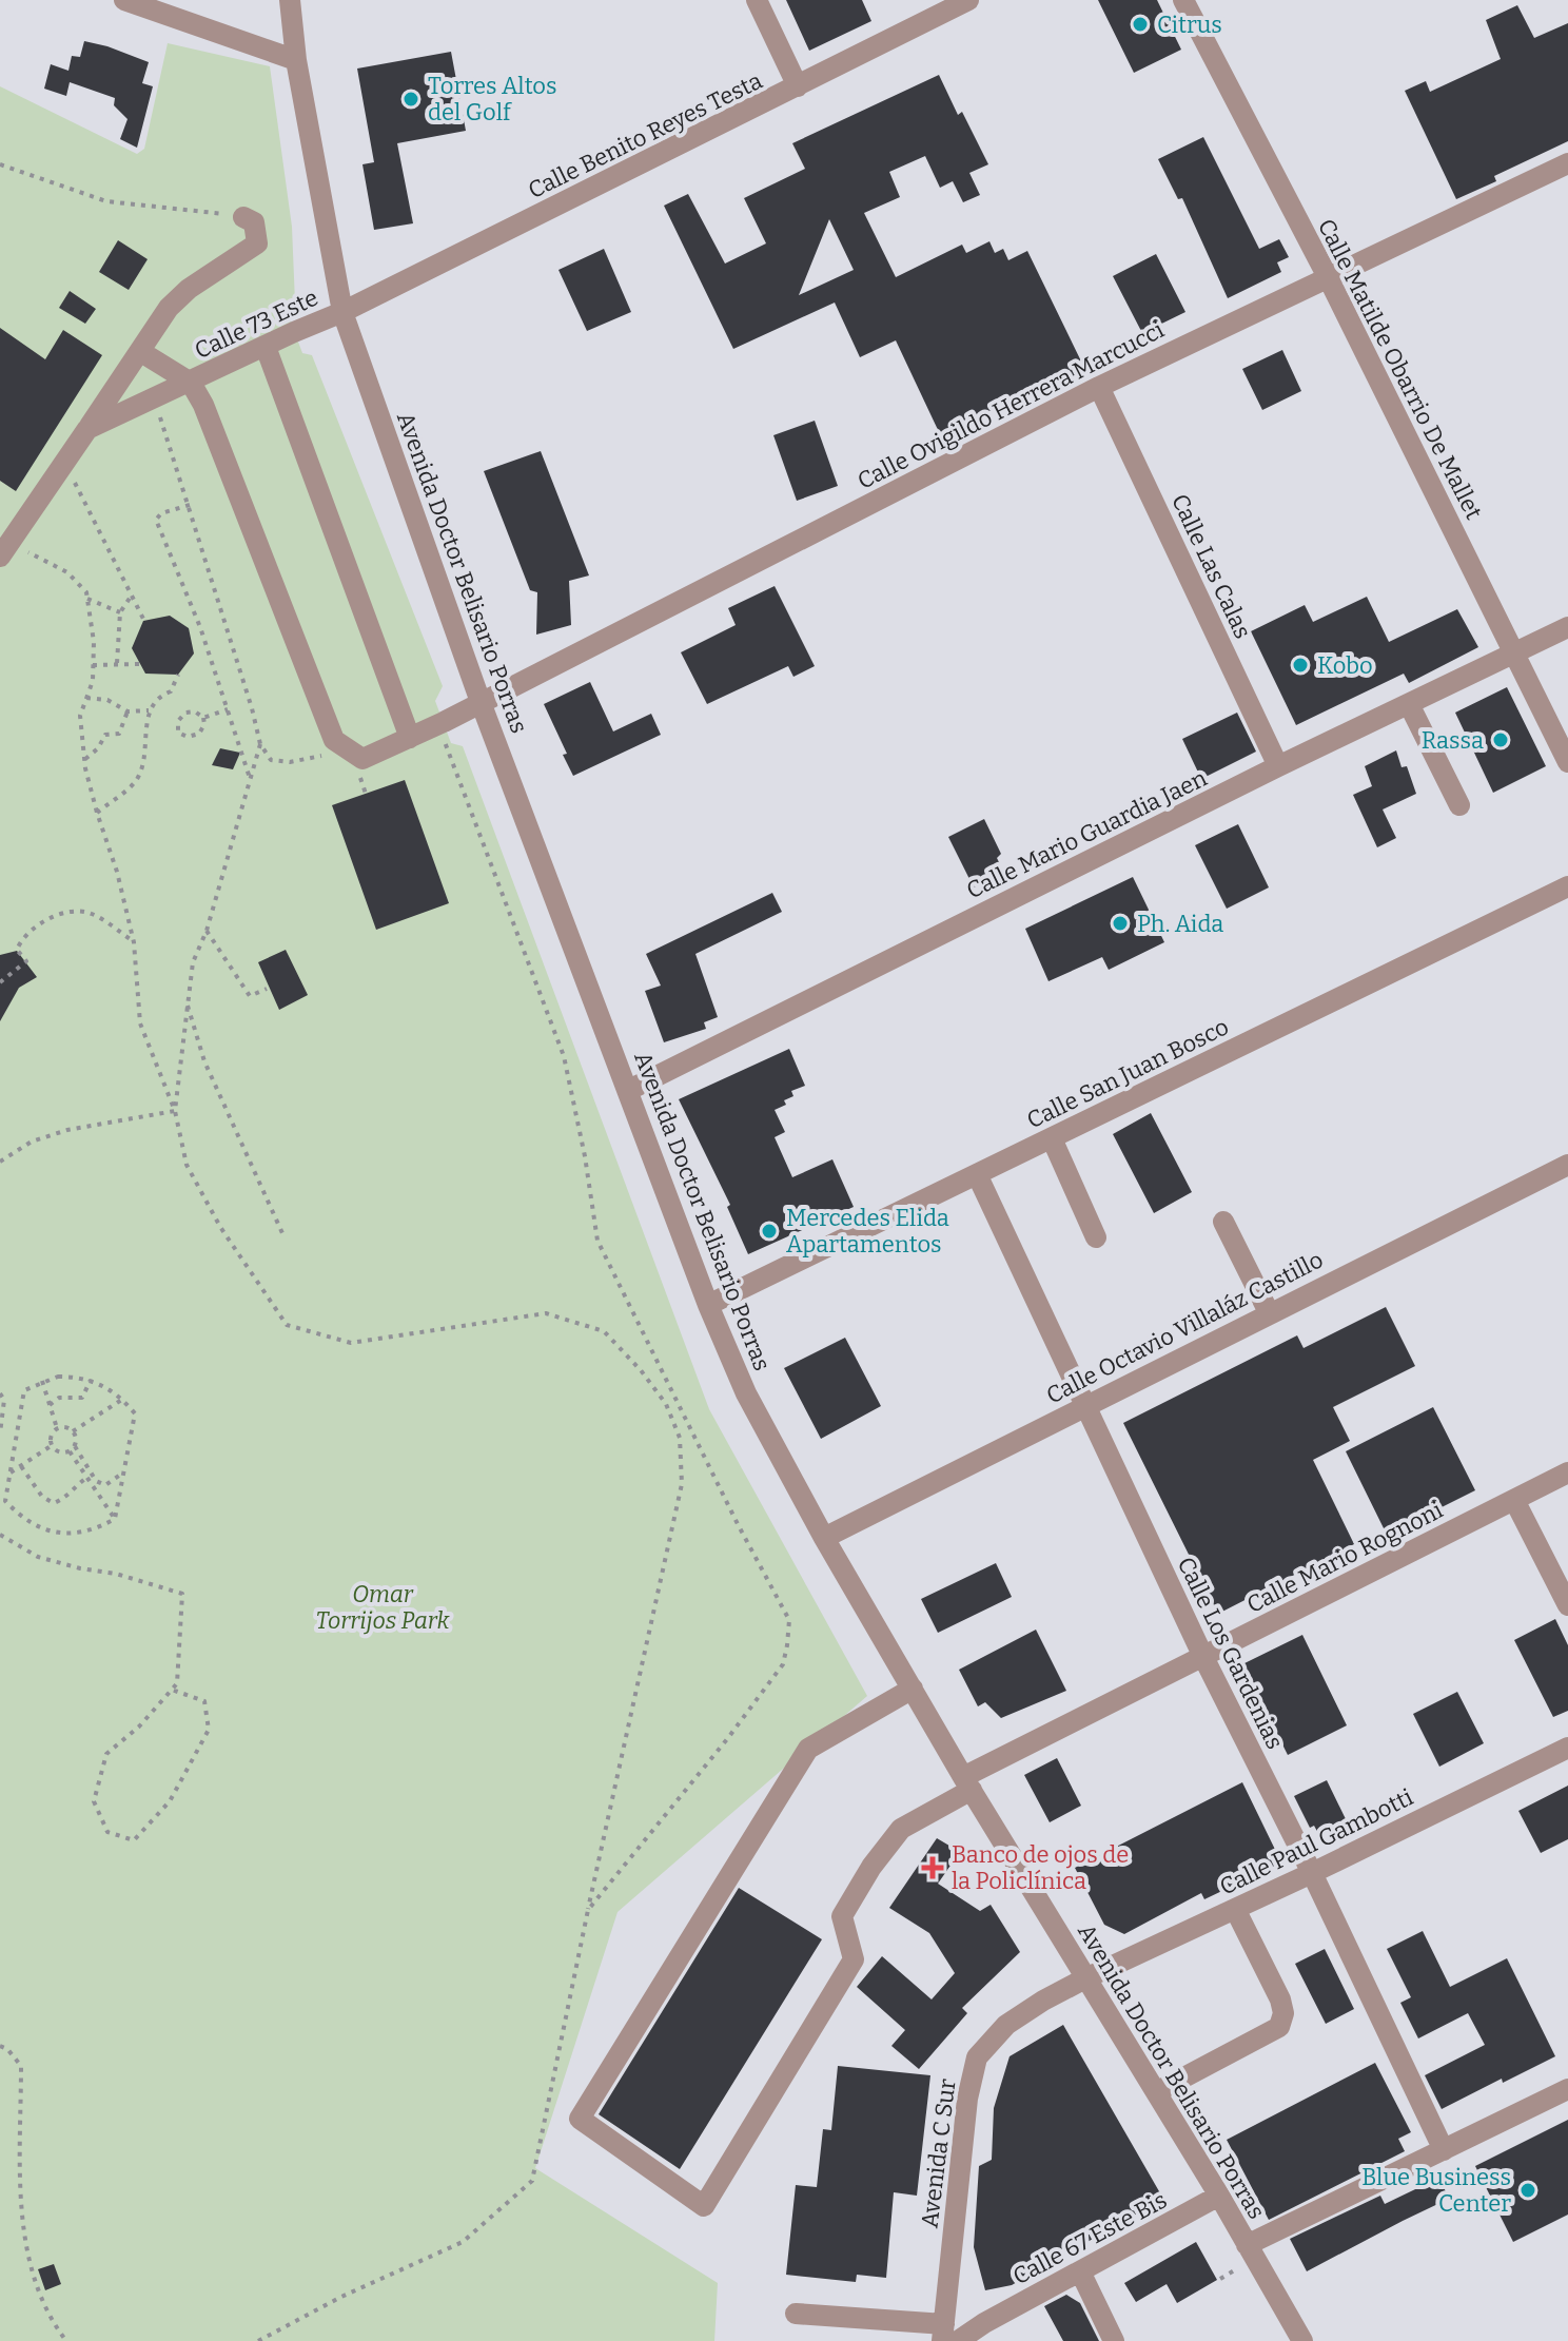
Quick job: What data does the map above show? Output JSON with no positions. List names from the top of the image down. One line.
{"streets":{"street":["Calle Benito Reyes Testa","Calle 73 Este","Calle Matilde Obarrio De Mallet","Calle Ovigildo Herrera Marcucci","Calle Las Calas","Avenida Doctor Belisario Porras","Calle Mario Guardia Jaen","Calle San Juan Bosco","Calle Octavio Villaláz Castillo","Calle Mario Rognoni","Calle Los Gardenias","Calle Paul Gambotti","Avenida C Sur","Calle 67 Este Bis"]},"crossings":[["Calle Benito Reyes Testa","Calle 73 Este"],["Calle Benito Reyes Testa","Avenida Doctor Belisario Porras"],["Calle 73 Este","Calle Ovigildo Herrera Marcucci"],["Calle 73 Este","Avenida Doctor Belisario Porras"],["Calle Matilde Obarrio De Mallet","Calle Ovigildo Herrera Marcucci"],["Calle Matilde Obarrio De Mallet","Calle Mario Guardia Jaen"],["Calle Ovigildo Herrera Marcucci","Calle Las Calas"],["Calle Ovigildo Herrera Marcucci","Avenida Doctor Belisario Porras"],["Calle Las Calas","Calle Mario Guardia Jaen"],["Avenida Doctor Belisario Porras","Calle Mario Guardia Jaen"],["Avenida Doctor Belisario Porras","Calle San Juan Bosco"],["Avenida Doctor Belisario Porras","Calle Octavio Villaláz Castillo"],["Avenida Doctor Belisario Porras","Calle Mario Rognoni"],["Avenida Doctor Belisario Porras","Calle Paul Gambotti"],["Avenida Doctor Belisario Porras","Avenida C Sur"],["Avenida Doctor Belisario Porras","Calle 67 Este Bis"],["Calle San Juan Bosco","Calle Los Gardenias"],["Calle Octavio Villaláz Castillo","Calle Los Gardenias"],["Calle Mario Rognoni","Calle Los Gardenias"],["Calle Los Gardenias","Calle Paul Gambotti"],["Calle Paul Gambotti","Avenida C Sur"],["Avenida C Sur","Calle 67 Este Bis"]],"parks":["Omar Torrijos Park"],"places":{"other":["Citrus","Torres Altos del Golf","Kobo","Rassa","Ph. Aida","Mercedes Elida Apartamentos","Blue Business Center"],"health":["Banco de ojos de la Policlínica"]}}
